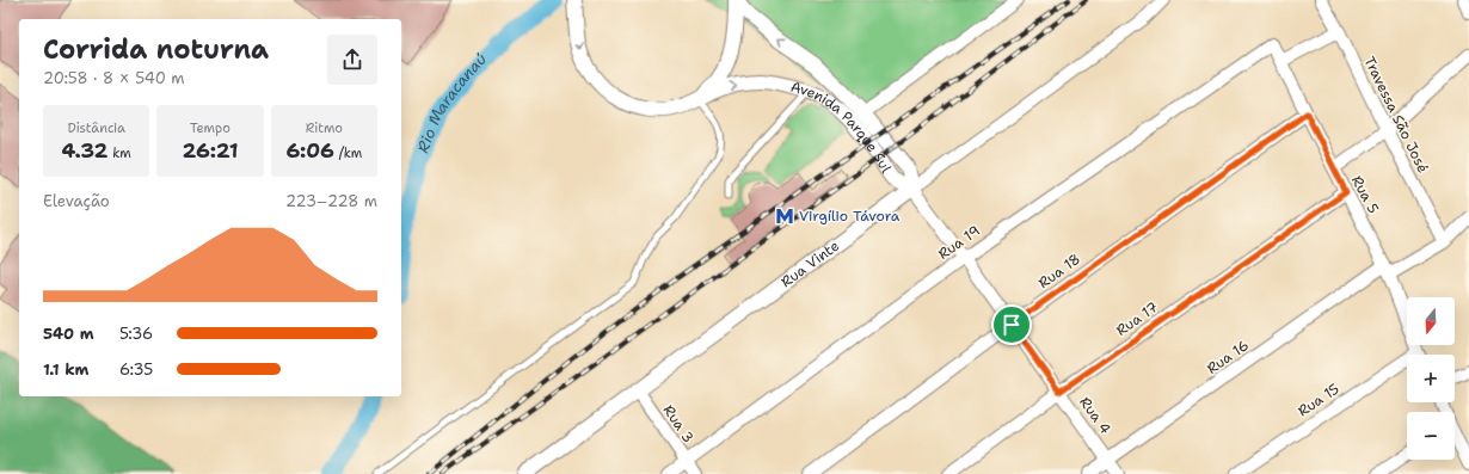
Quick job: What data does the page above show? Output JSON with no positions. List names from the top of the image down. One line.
{"streets":{"street":["Travessa São José","Avenida Parque Sul","Rua 5","Rua 19","Rua Vinte","Rua 18","Rua 17","Rua 16","Rua 15","Rua 4","Rua 3"]},"crossings":[["Travessa São José","Rua 16"],["Avenida Parque Sul","Rua Vinte"],["Avenida Parque Sul","Rua 4"],["Rua 5","Rua 19"],["Rua 5","Rua 18"],["Rua 5","Rua 17"],["Rua 5","Rua 16"],["Rua 19","Rua 4"],["Rua 19","Rua 3"],["Rua Vinte","Rua 4"],["Rua Vinte","Rua 3"],["Rua 18","Rua 4"],["Rua 17","Rua 4"],["Rua 16","Rua 4"]],"water":["Rio Maracanaú"],"places":{"metro station":["Virgílio Távora"]},"north":"bottom","page":{"heading":["Corrida noturna","20:58 · 8 × 540 m"],"stats":[["Distância","4.32 km"],["Tempo","26:21"],["Ritmo","6:06 /km"]],"chart":["Elevação","223–228 m"],"map_buttons":["+","−"],"list":[{"name":"540 m","note":"5:36"},{"name":"1.1 km","note":"6:35"}]}}
